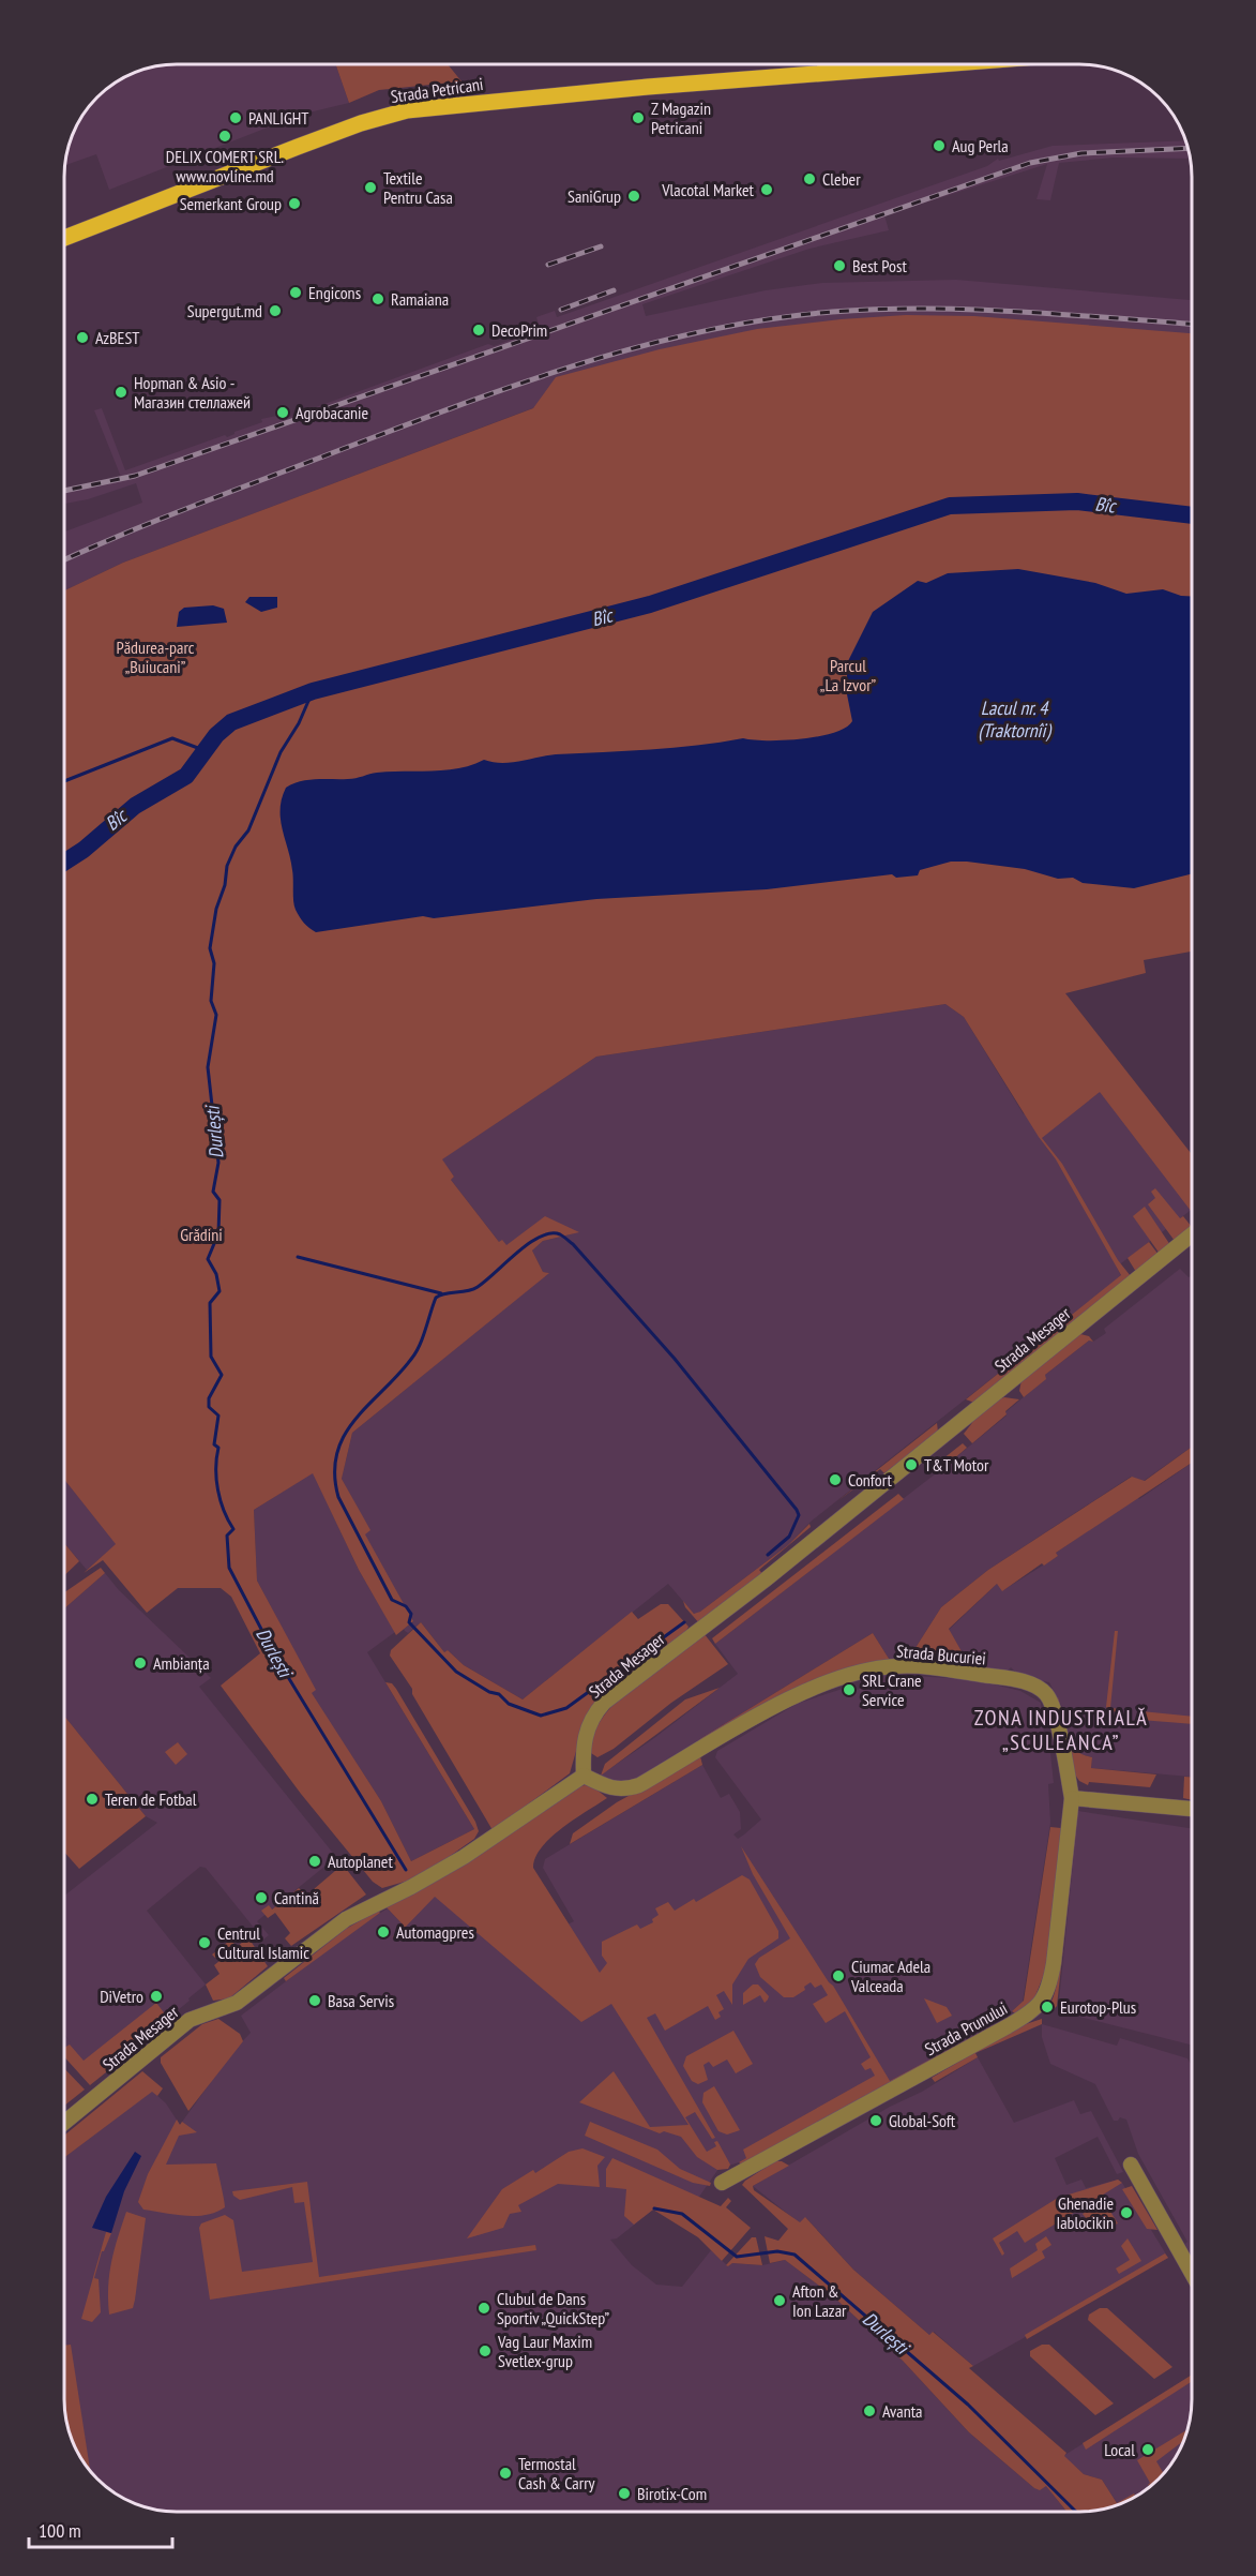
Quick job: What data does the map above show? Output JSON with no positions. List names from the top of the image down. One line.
{"streets":{"main road":["Strada Petricani"],"street":["Strada Mesager","Strada Bucuriei","Strada Prunului"]},"crossings":[["Strada Mesager","Strada Bucuriei"],["Strada Bucuriei","Strada Prunului"]],"districts":["ZONA INDUSTRIALĂ „SCULEANCA”"],"water":["Bîc","Lacul nr. 4 (Traktornîi)","Durlești"],"parks":["Pădurea-parc „Buiucani”","Parcul „La Izvor”","Grădini"],"places":["PANLIGHT","Z Magazin Petricani","DELIX COMERT SRL. www.novline.md","Aug Perla","Cleber","Textile Pentru Casa","Vlacotal Market","SaniGrup","Semerkant Group","Best Post","Engicons","Ramaiana","Supergut.md","DecoPrim","AzBEST","Hopman & Asio - Магазин стеллажей","Agrobacanie","T&T Motor","Confort","Ambianța","SRL Crane Service","Teren de Fotbal","Autoplanet","Cantină","Automagpres","Centrul Cultural Islamic","Ciumac Adela Valceada","DiVetro","Basa Servis","Eurotop-Plus","Global-Soft","Ghenadie Iablocikin","Afton & Ion Lazar","Clubul de Dans Sportiv „QuickStep”","Vag Laur Maxim Svetlex-grup","Avanta","Local","Termostal Cash & Carry","Birotix-Com"],"scale_bar":"100 m"}
